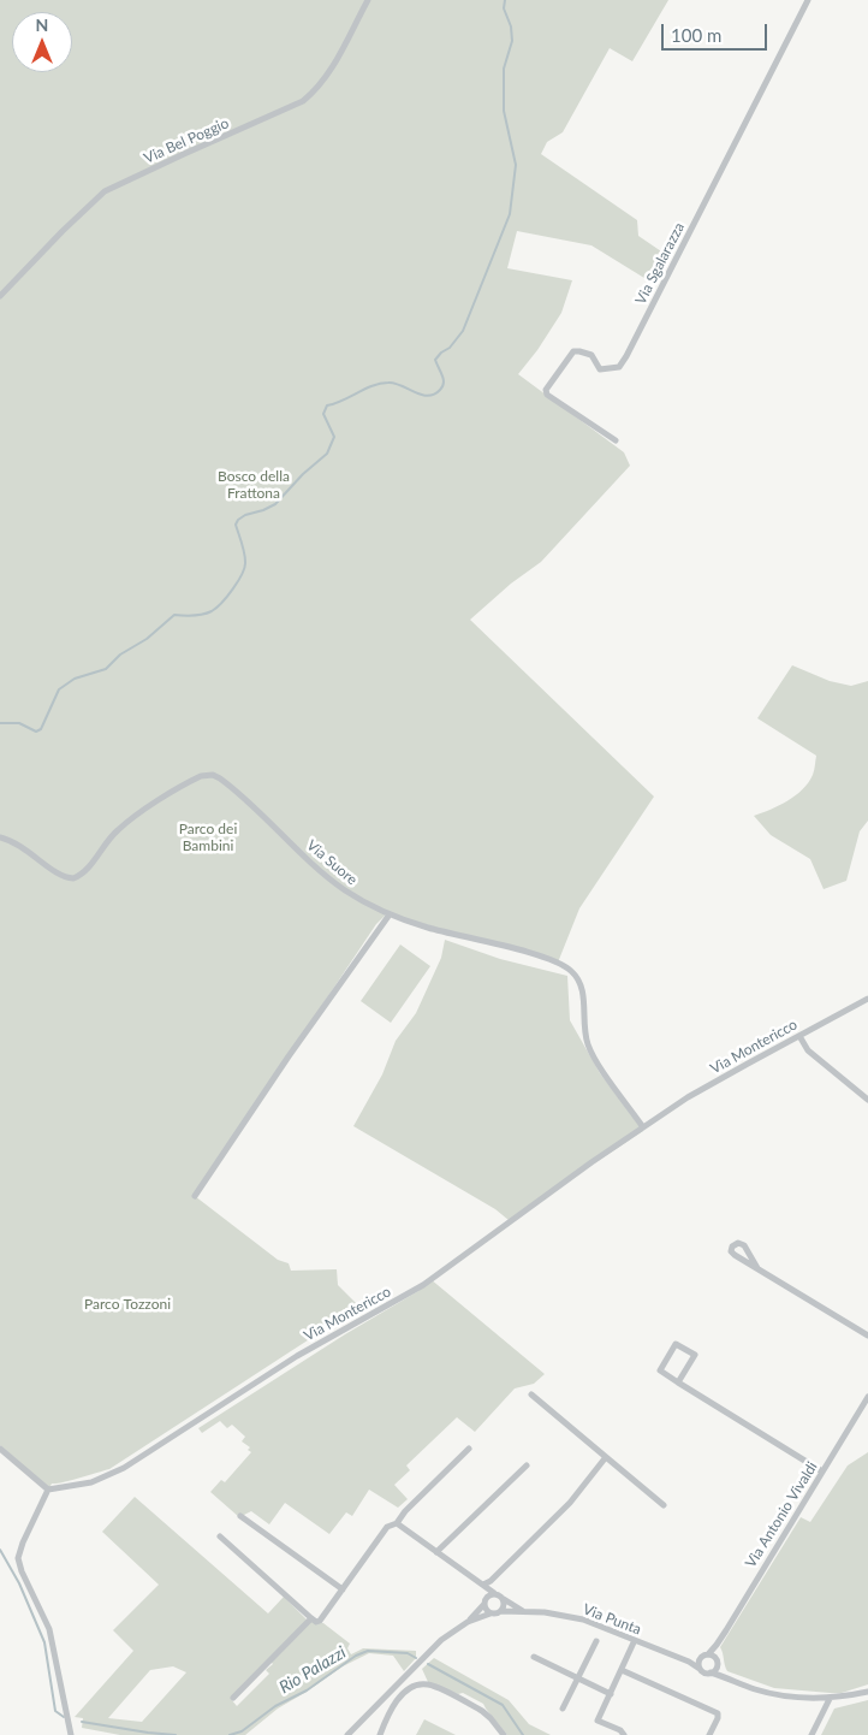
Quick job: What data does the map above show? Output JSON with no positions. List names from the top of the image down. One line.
{"streets":{"street":["Via Bel Poggio","Via Sgalarazza","Via Suore","Via Montericco","Via Antonio Vivaldi","Via Punta"]},"crossings":[["Via Suore","Via Montericco"],["Via Antonio Vivaldi","Via Punta"]],"water":["Rio Palazzi"],"parks":["Bosco della Frattona","Parco dei Bambini","Parco Tozzoni"],"scale_bar":"100 m","north":"top"}
